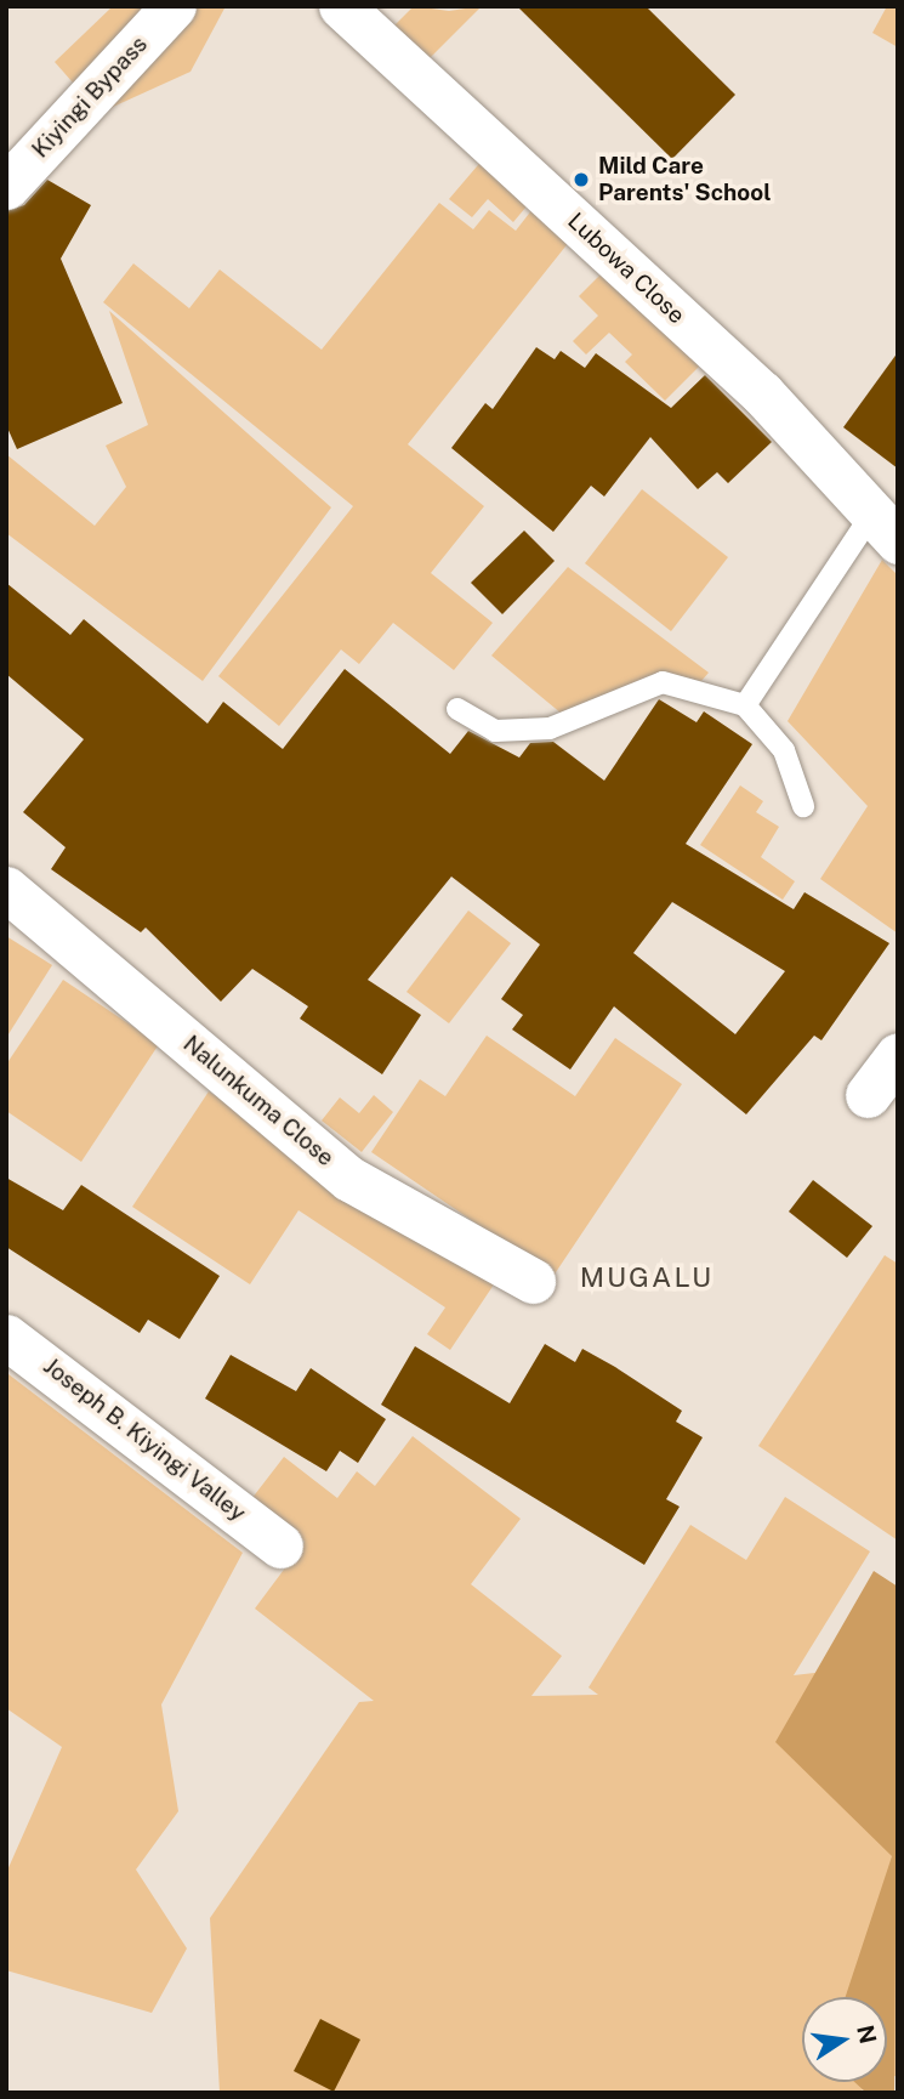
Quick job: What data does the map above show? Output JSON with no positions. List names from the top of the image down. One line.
{"streets":{"street":["Kiyingi Bypass","Lubowa Close","Nalunkuma Close","Joseph B. Kiyingi Valley"]},"districts":["MUGALU"],"places":["Mild Care Parents' School"],"north":"right"}
